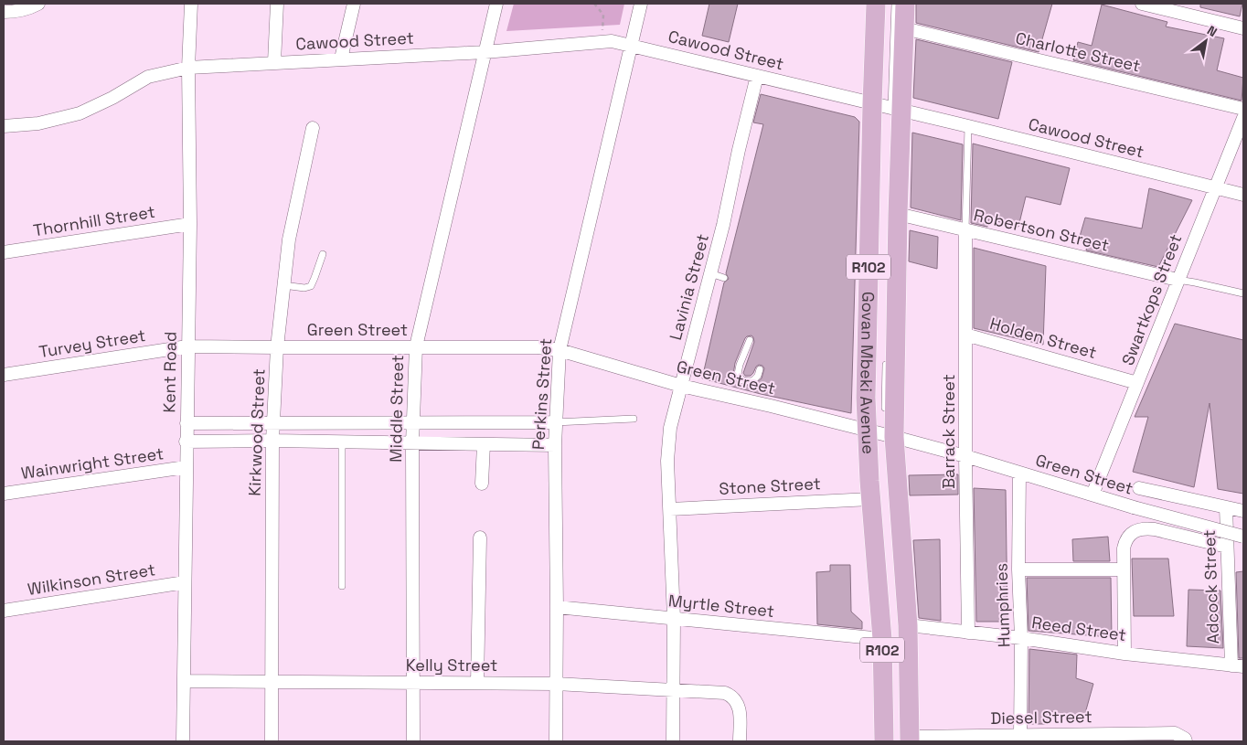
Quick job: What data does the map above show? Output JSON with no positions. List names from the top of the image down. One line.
{"streets":{"main road":["R102","Govan Mbeki Avenue"],"street":["Cawood Street","Charlotte Street","Thornhill Street","Robertson Street","Lavinia Street","Swartkops Street","Green Street","Holden Street","Turvey Street","Kent Road","Perkins Street","Middle Street","Barrack Street","Kirkwood Street","Wainwright Street","Stone Street","Wilkinson Street","Adcock Street","Humphries","Myrtle Street","Reed Street","Kelly Street","Diesel Street"]},"crossings":[["Cawood Street","Lavinia Street"],["Cawood Street","Swartkops Street"],["Cawood Street","Kent Road"],["Cawood Street","Govan Mbeki Avenue"],["Cawood Street","Perkins Street"],["Cawood Street","Middle Street"],["Charlotte Street","Govan Mbeki Avenue"],["Thornhill Street","Kent Road"],["Robertson Street","Swartkops Street"],["Robertson Street","Govan Mbeki Avenue"],["Robertson Street","Barrack Street"],["Lavinia Street","Green Street"],["Lavinia Street","Stone Street"],["Lavinia Street","Myrtle Street"],["Lavinia Street","Kelly Street"],["Swartkops Street","Green Street"],["Swartkops Street","Holden Street"],["Green Street","Turvey Street"],["Green Street","Kent Road"],["Green Street","Govan Mbeki Avenue"],["Green Street","Perkins Street"],["Green Street","Middle Street"],["Green Street","Barrack Street"],["Green Street","Kirkwood Street"],["Green Street","Adcock Street"],["Green Street","Humphries"],["Holden Street","Barrack Street"],["Turvey Street","Kent Road"],["Kent Road","Wainwright Street"],["Kent Road","Wilkinson Street"],["Kent Road","Kelly Street"],["Govan Mbeki Avenue","Stone Street"],["Govan Mbeki Avenue","Myrtle Street"],["Govan Mbeki Avenue","Reed Street"],["Govan Mbeki Avenue","Diesel Street"],["Perkins Street","Myrtle Street"],["Perkins Street","Kelly Street"],["Middle Street","Kelly Street"],["Barrack Street","Reed Street"],["Kirkwood Street","Kelly Street"],["Adcock Street","Reed Street"],["Humphries","Reed Street"],["Humphries","Diesel Street"]],"north":"top right"}
